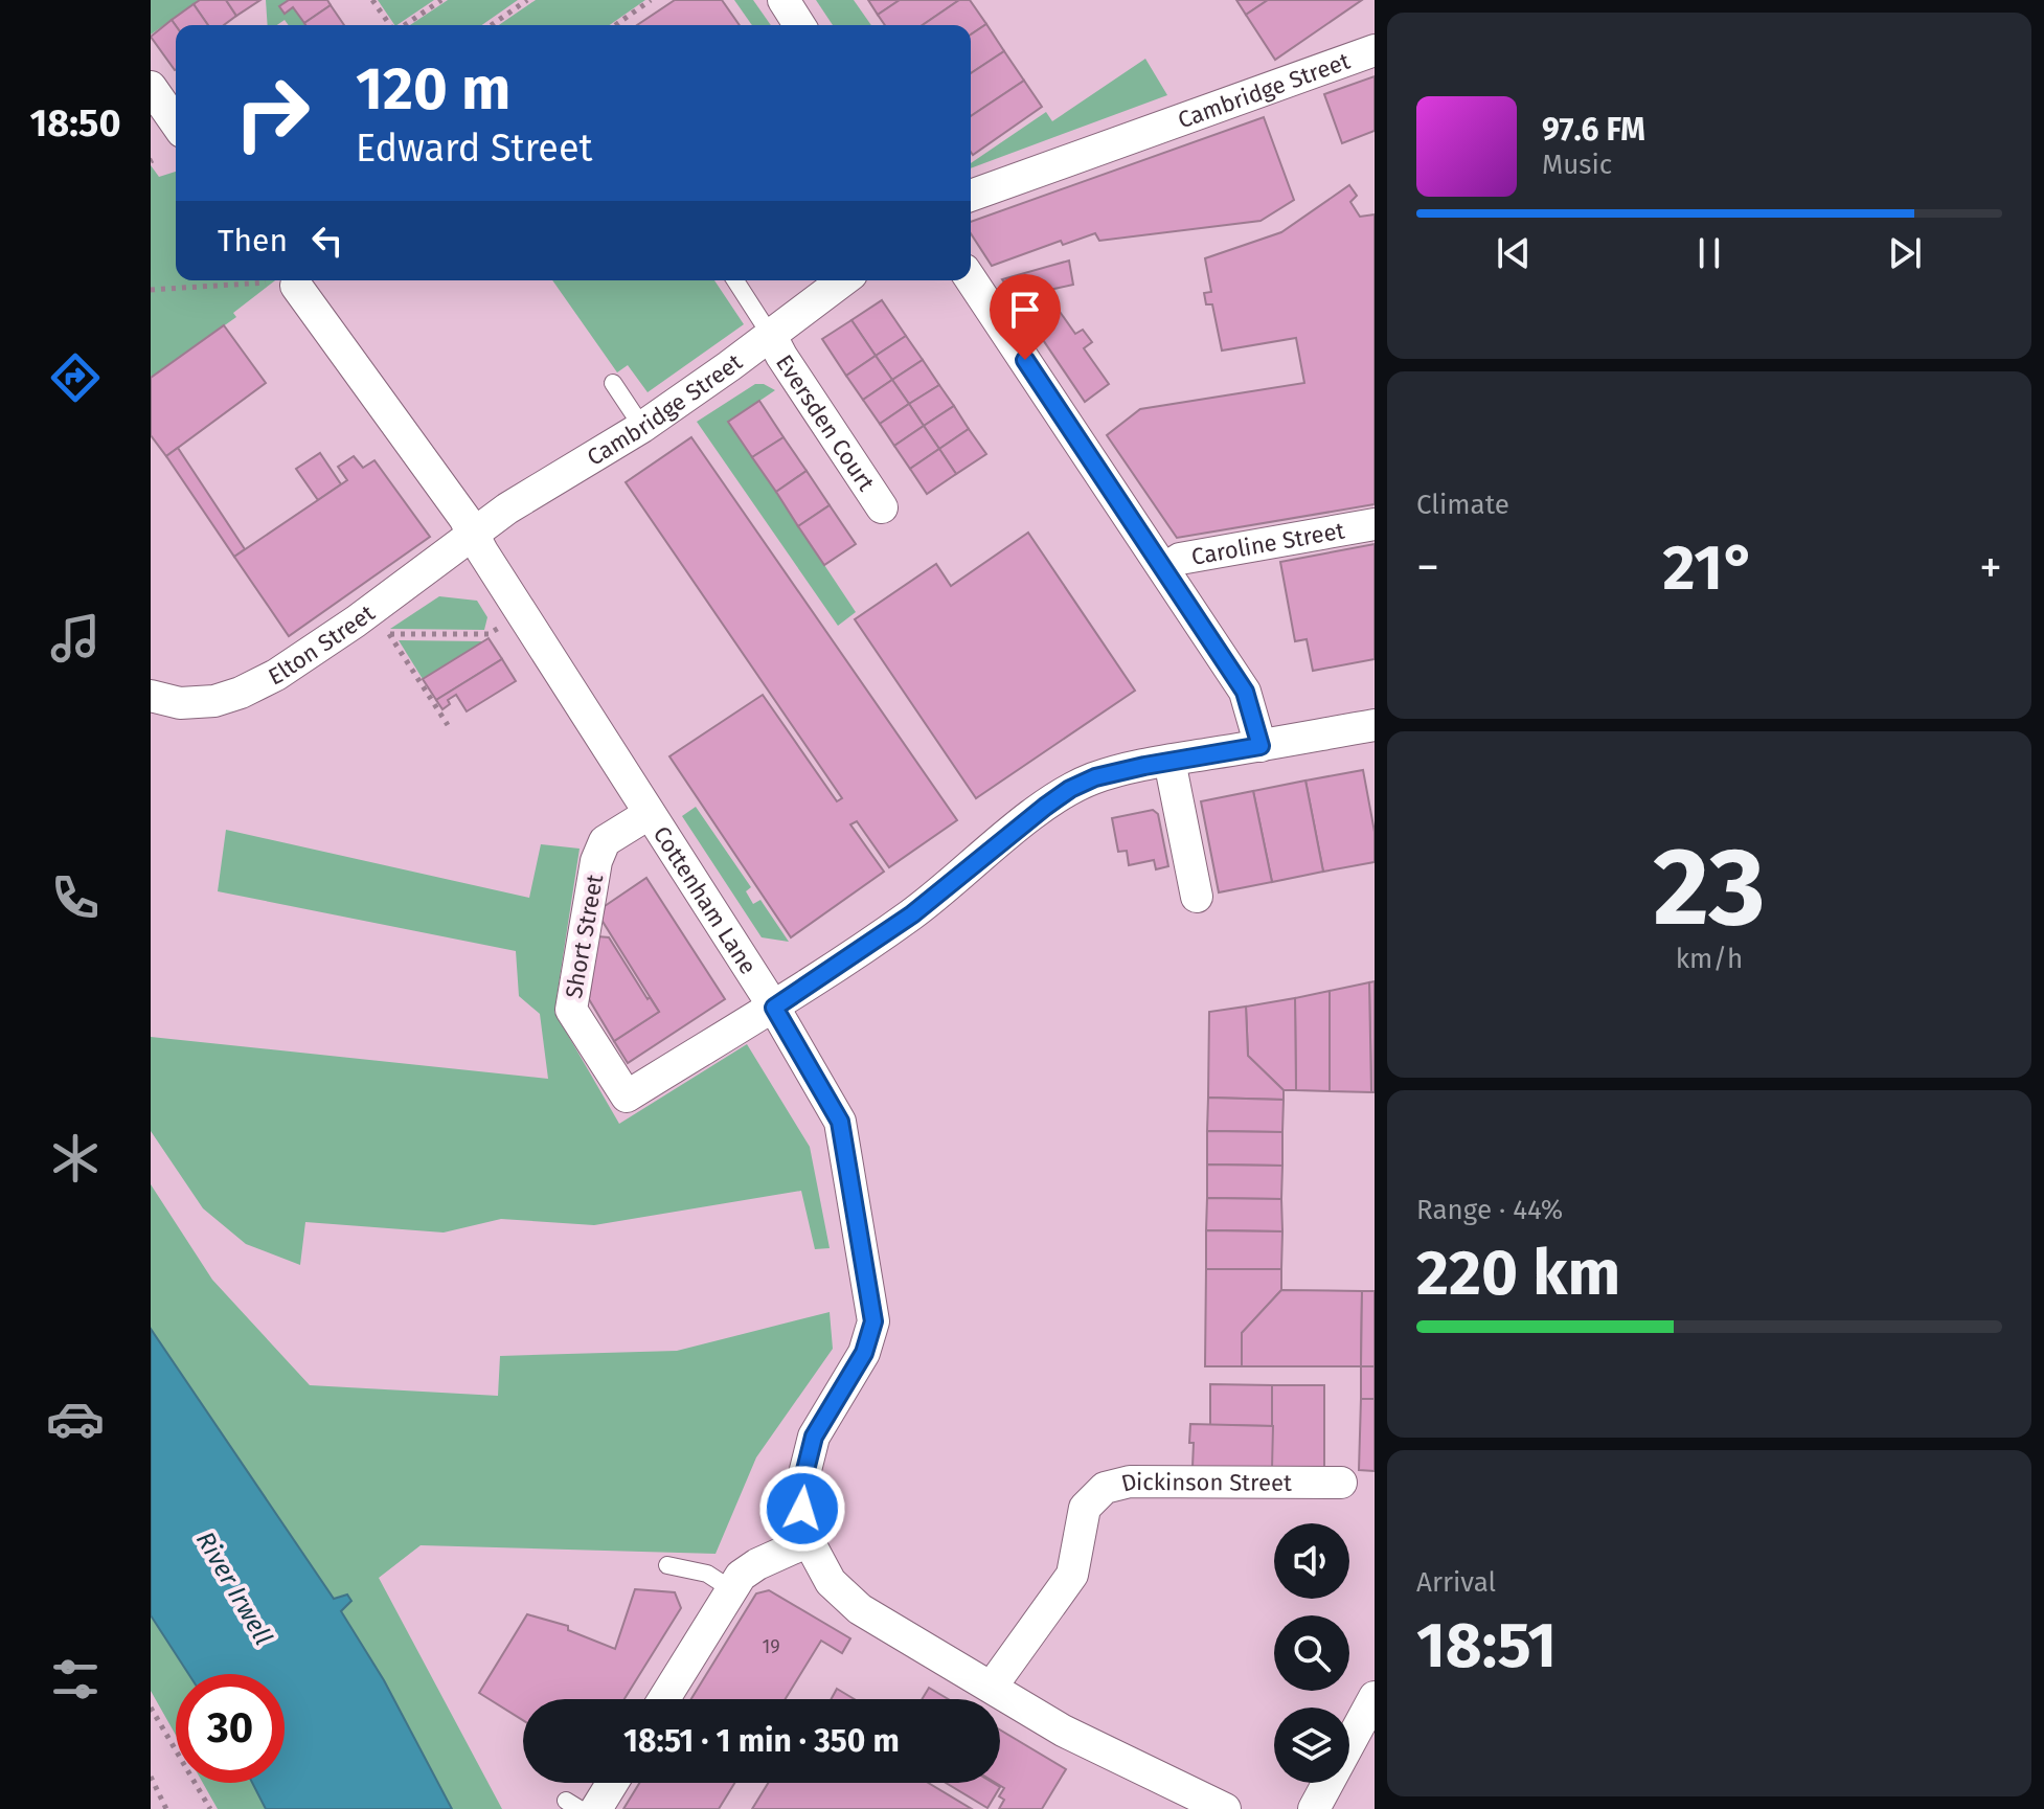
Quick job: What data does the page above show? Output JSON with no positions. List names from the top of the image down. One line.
{"streets":{"street":["Cambridge Street","Eversden Court","Caroline Street","Elton Street","Cottenham Lane","Short Street","Dickinson Street"]},"crossings":[["Cambridge Street","Eversden Court"],["Cambridge Street","Elton Street"],["Cambridge Street","Cottenham Lane"],["Elton Street","Cottenham Lane"],["Cottenham Lane","Short Street"]],"water":["River Irwell"],"house_numbers":["19"],"page":{"tabs":"18:50","turn":["120 m","Edward Street"],"song":["97.6 FM","Music"],"then":"Then","tile":["Climate",["23","km/h"],["Range · 44%","220 km"],["Arrival","18:51"]],"heat":["−","21°","+"],"limit":"30","trip":"18:51 · 1 min · 350 m"}}
